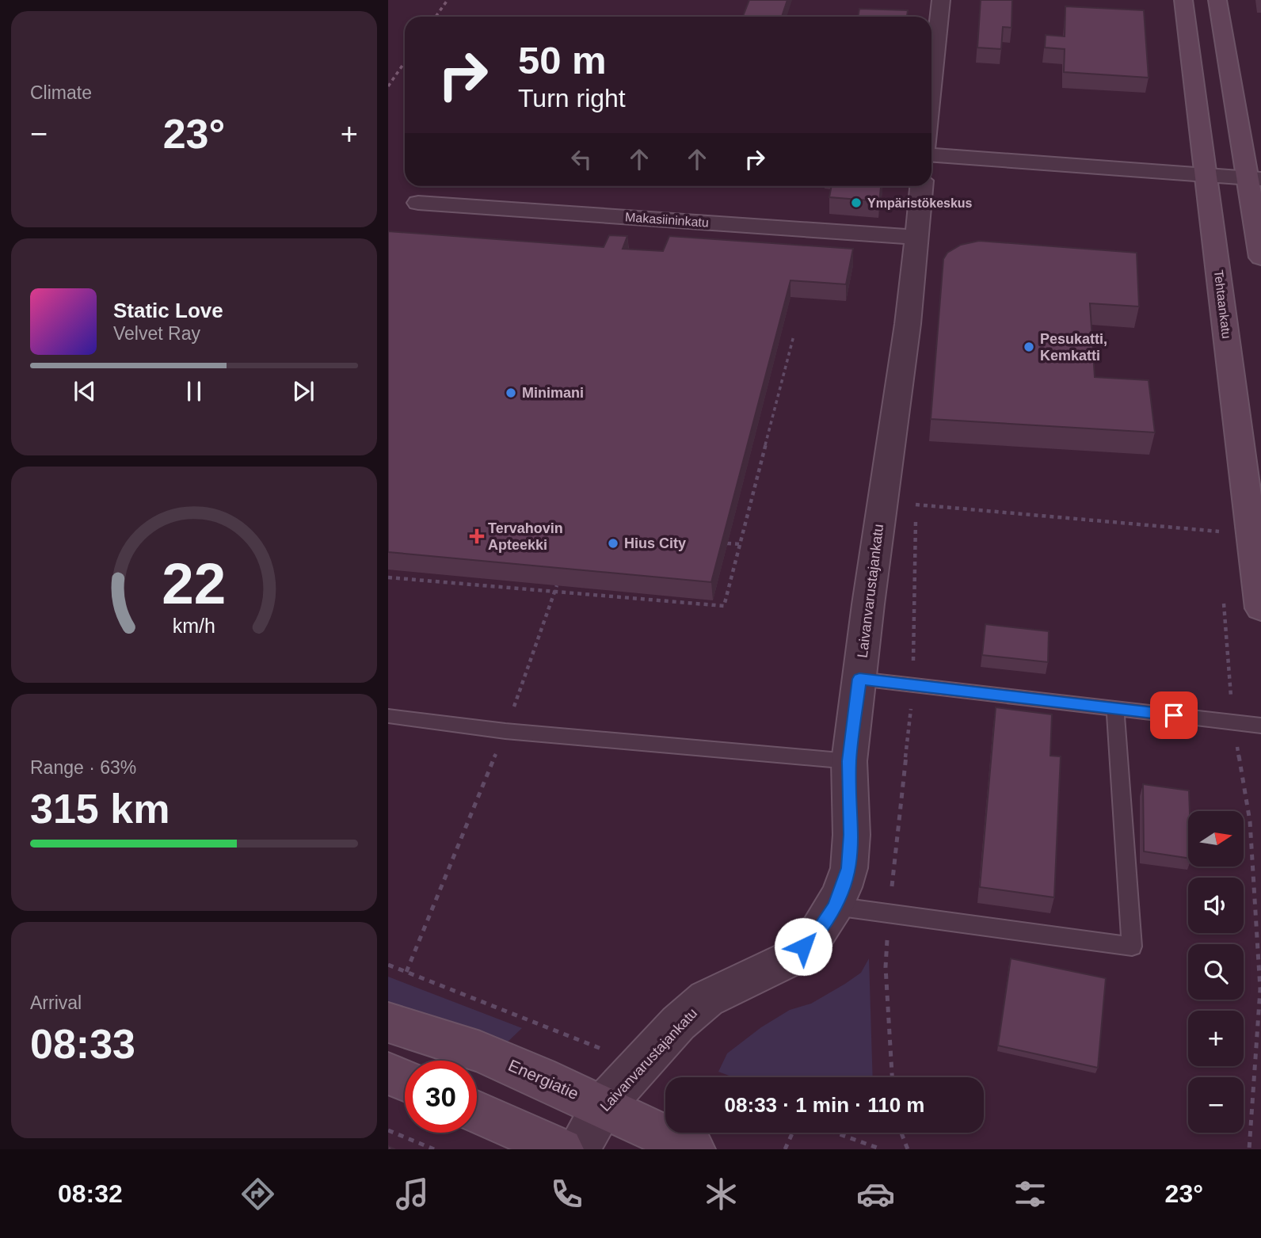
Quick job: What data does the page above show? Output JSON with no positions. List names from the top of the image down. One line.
{"streets":{"main road":["Tehtaankatu","Energiatie"],"street":["Makasiininkatu","Laivanvarustajankatu"]},"crossings":[["Makasiininkatu","Laivanvarustajankatu"],["Laivanvarustajankatu","Energiatie"]],"places":{"other":["Ympäristökeskus","Pesukatti, Kemkatti","Minimani","Hius City"],"health":["Tervahovin Apteekki"]},"north":"right","page":{"tile":["Climate",["Range · 63%","315 km"],["Arrival","08:33"]],"turn":["50 m","Turn right"],"heat":["−","23°","+"],"song":["Static Love","Velvet Ray"],"map_buttons":["+","−"],"limit":"30","trip":"08:33 · 1 min · 110 m","tabs":["08:32","23°"],"gauge":["22","km/h"]}}
